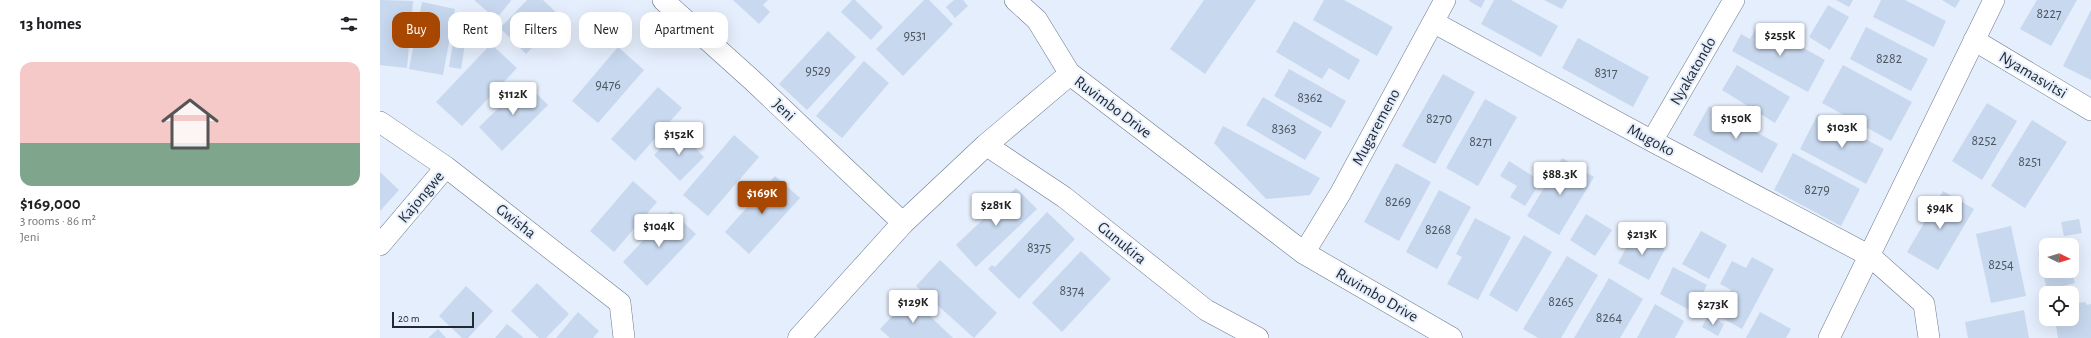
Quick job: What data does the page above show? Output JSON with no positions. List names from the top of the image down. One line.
{"streets":{"street":["Nyakatondo","Nyamasvitsi","Ruvimbo Drive","Jeni","Mugaremeno","Mugoko","Kajongwe","Gwisha","Gunukira"]},"crossings":[["Nyakatondo","Mugoko"],["Ruvimbo Drive","Jeni"],["Ruvimbo Drive","Mugaremeno"],["Ruvimbo Drive","Gunukira"],["Mugaremeno","Mugoko"],["Kajongwe","Gwisha"]],"house_numbers":["8227","9531","8282","9529","8317","9476","8362","8270","8363","8252","8271","8251","8279","8269","8268","8375","8254","8374","8265","8264"],"scale_bar":"20 m","north":"right","page":{"heading":"13 homes","chip":["Buy","Rent","Filters","New","Apartment"],"price":["$255K","$112K","$150K","$103K","$152K","$88.3K","$169K","$281K","$94K","$104K","$213K","$129K","$273K"],"list":[{"name":"$169,000","note":"3 rooms · 86 m² · Jeni"}],"scale":"20 m"}}
